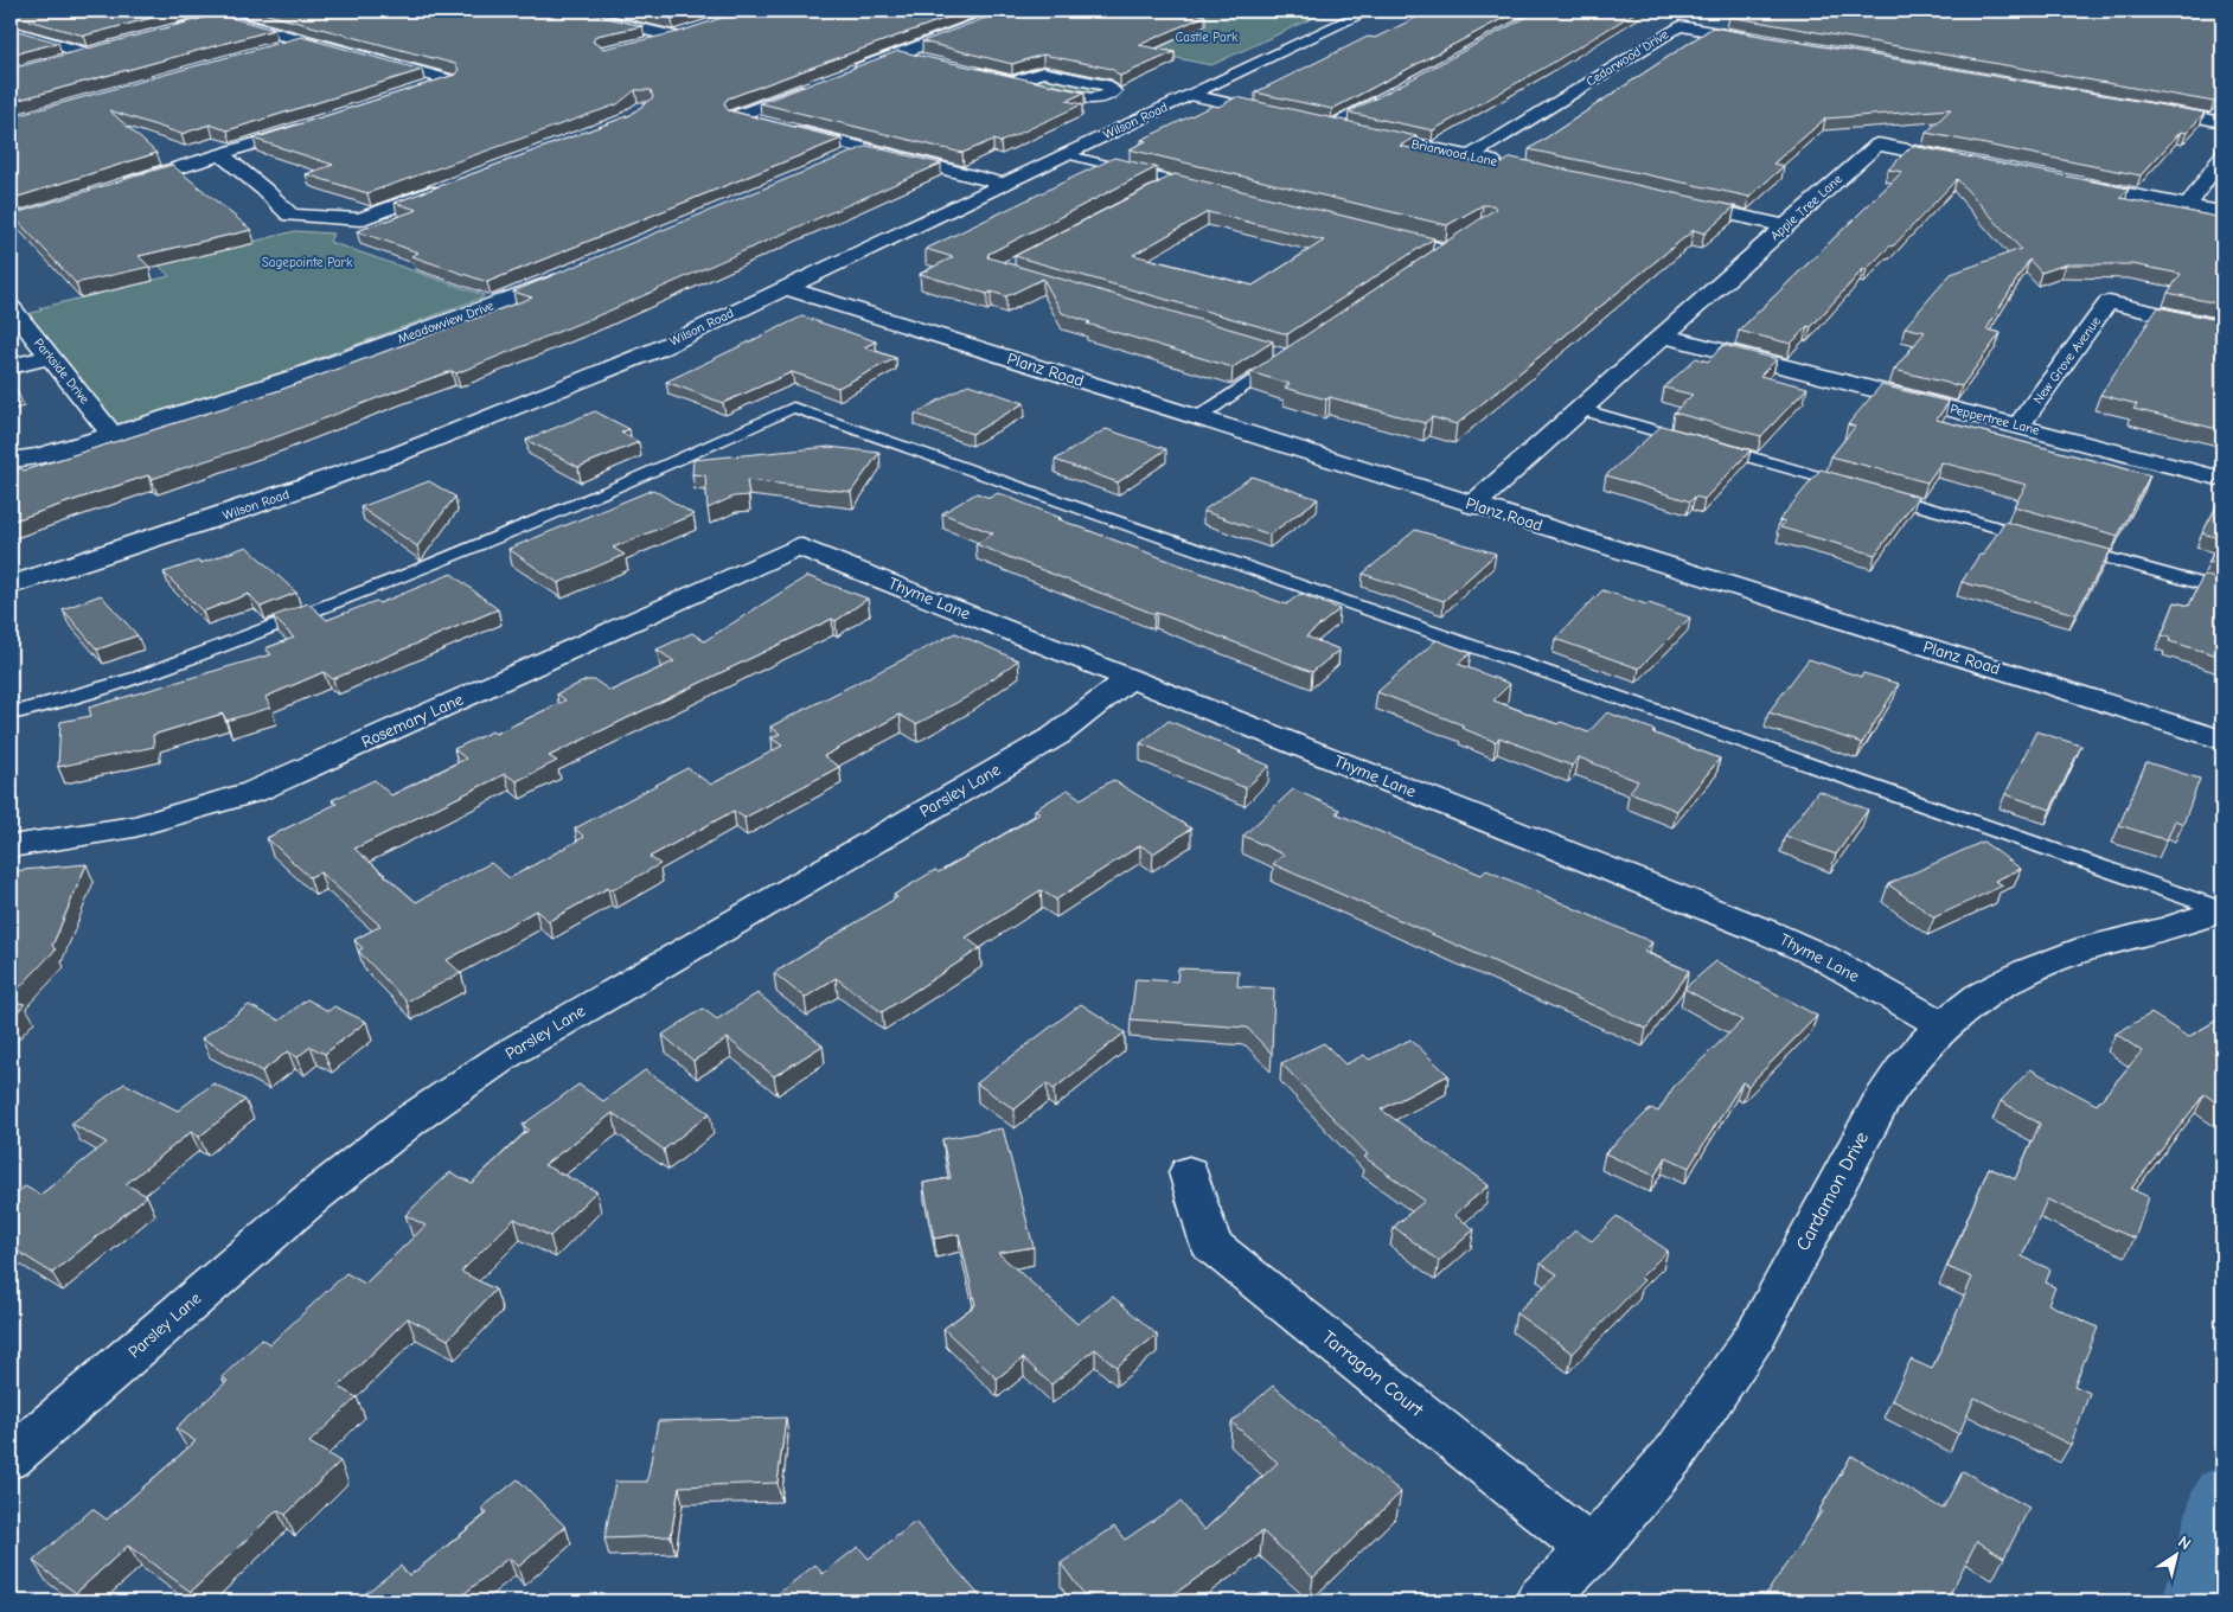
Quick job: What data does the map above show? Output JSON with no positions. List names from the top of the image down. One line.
{"streets":{"street":["Cedarwood Drive","Wilson Road","Briarwood Lane","Apple Tree Lane","Meadowview Drive","New Grove Avenue","Planz Road","Parkside Drive","Peppertree Lane","Thyme Lane","Rosemary Lane","Parsley Lane","Cardamon Drive","Tarragon Court"]},"crossings":[["Cedarwood Drive","Briarwood Lane"],["Wilson Road","Planz Road"],["Apple Tree Lane","Planz Road"],["Apple Tree Lane","Peppertree Lane"],["Meadowview Drive","Parkside Drive"],["New Grove Avenue","Peppertree Lane"],["Thyme Lane","Rosemary Lane"],["Thyme Lane","Parsley Lane"],["Thyme Lane","Cardamon Drive"],["Cardamon Drive","Tarragon Court"]],"parks":["Castle Park","Sagepointe Park"],"north":"top right"}
